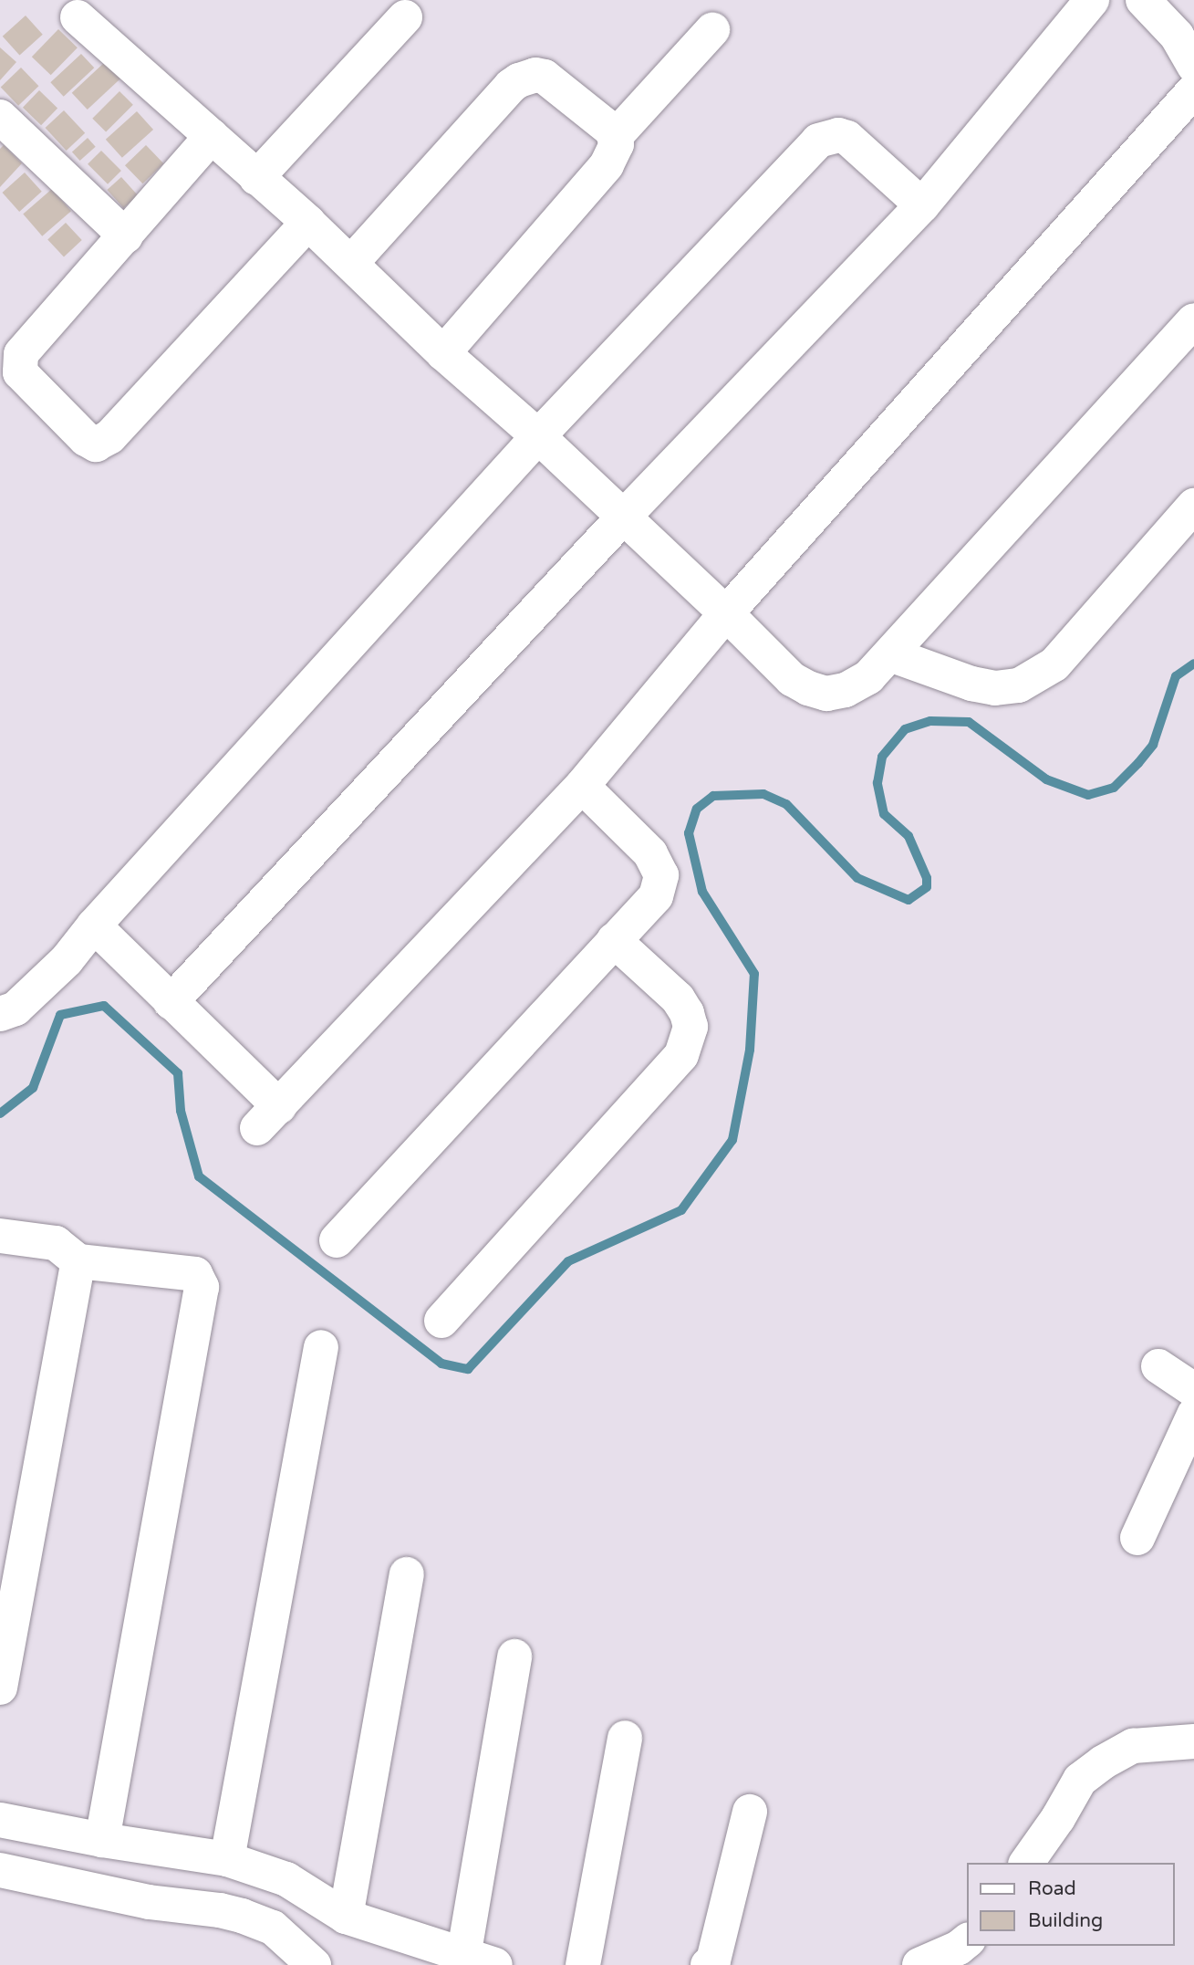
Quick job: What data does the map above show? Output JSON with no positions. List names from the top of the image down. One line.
{"legend":["Road","Building"]}
